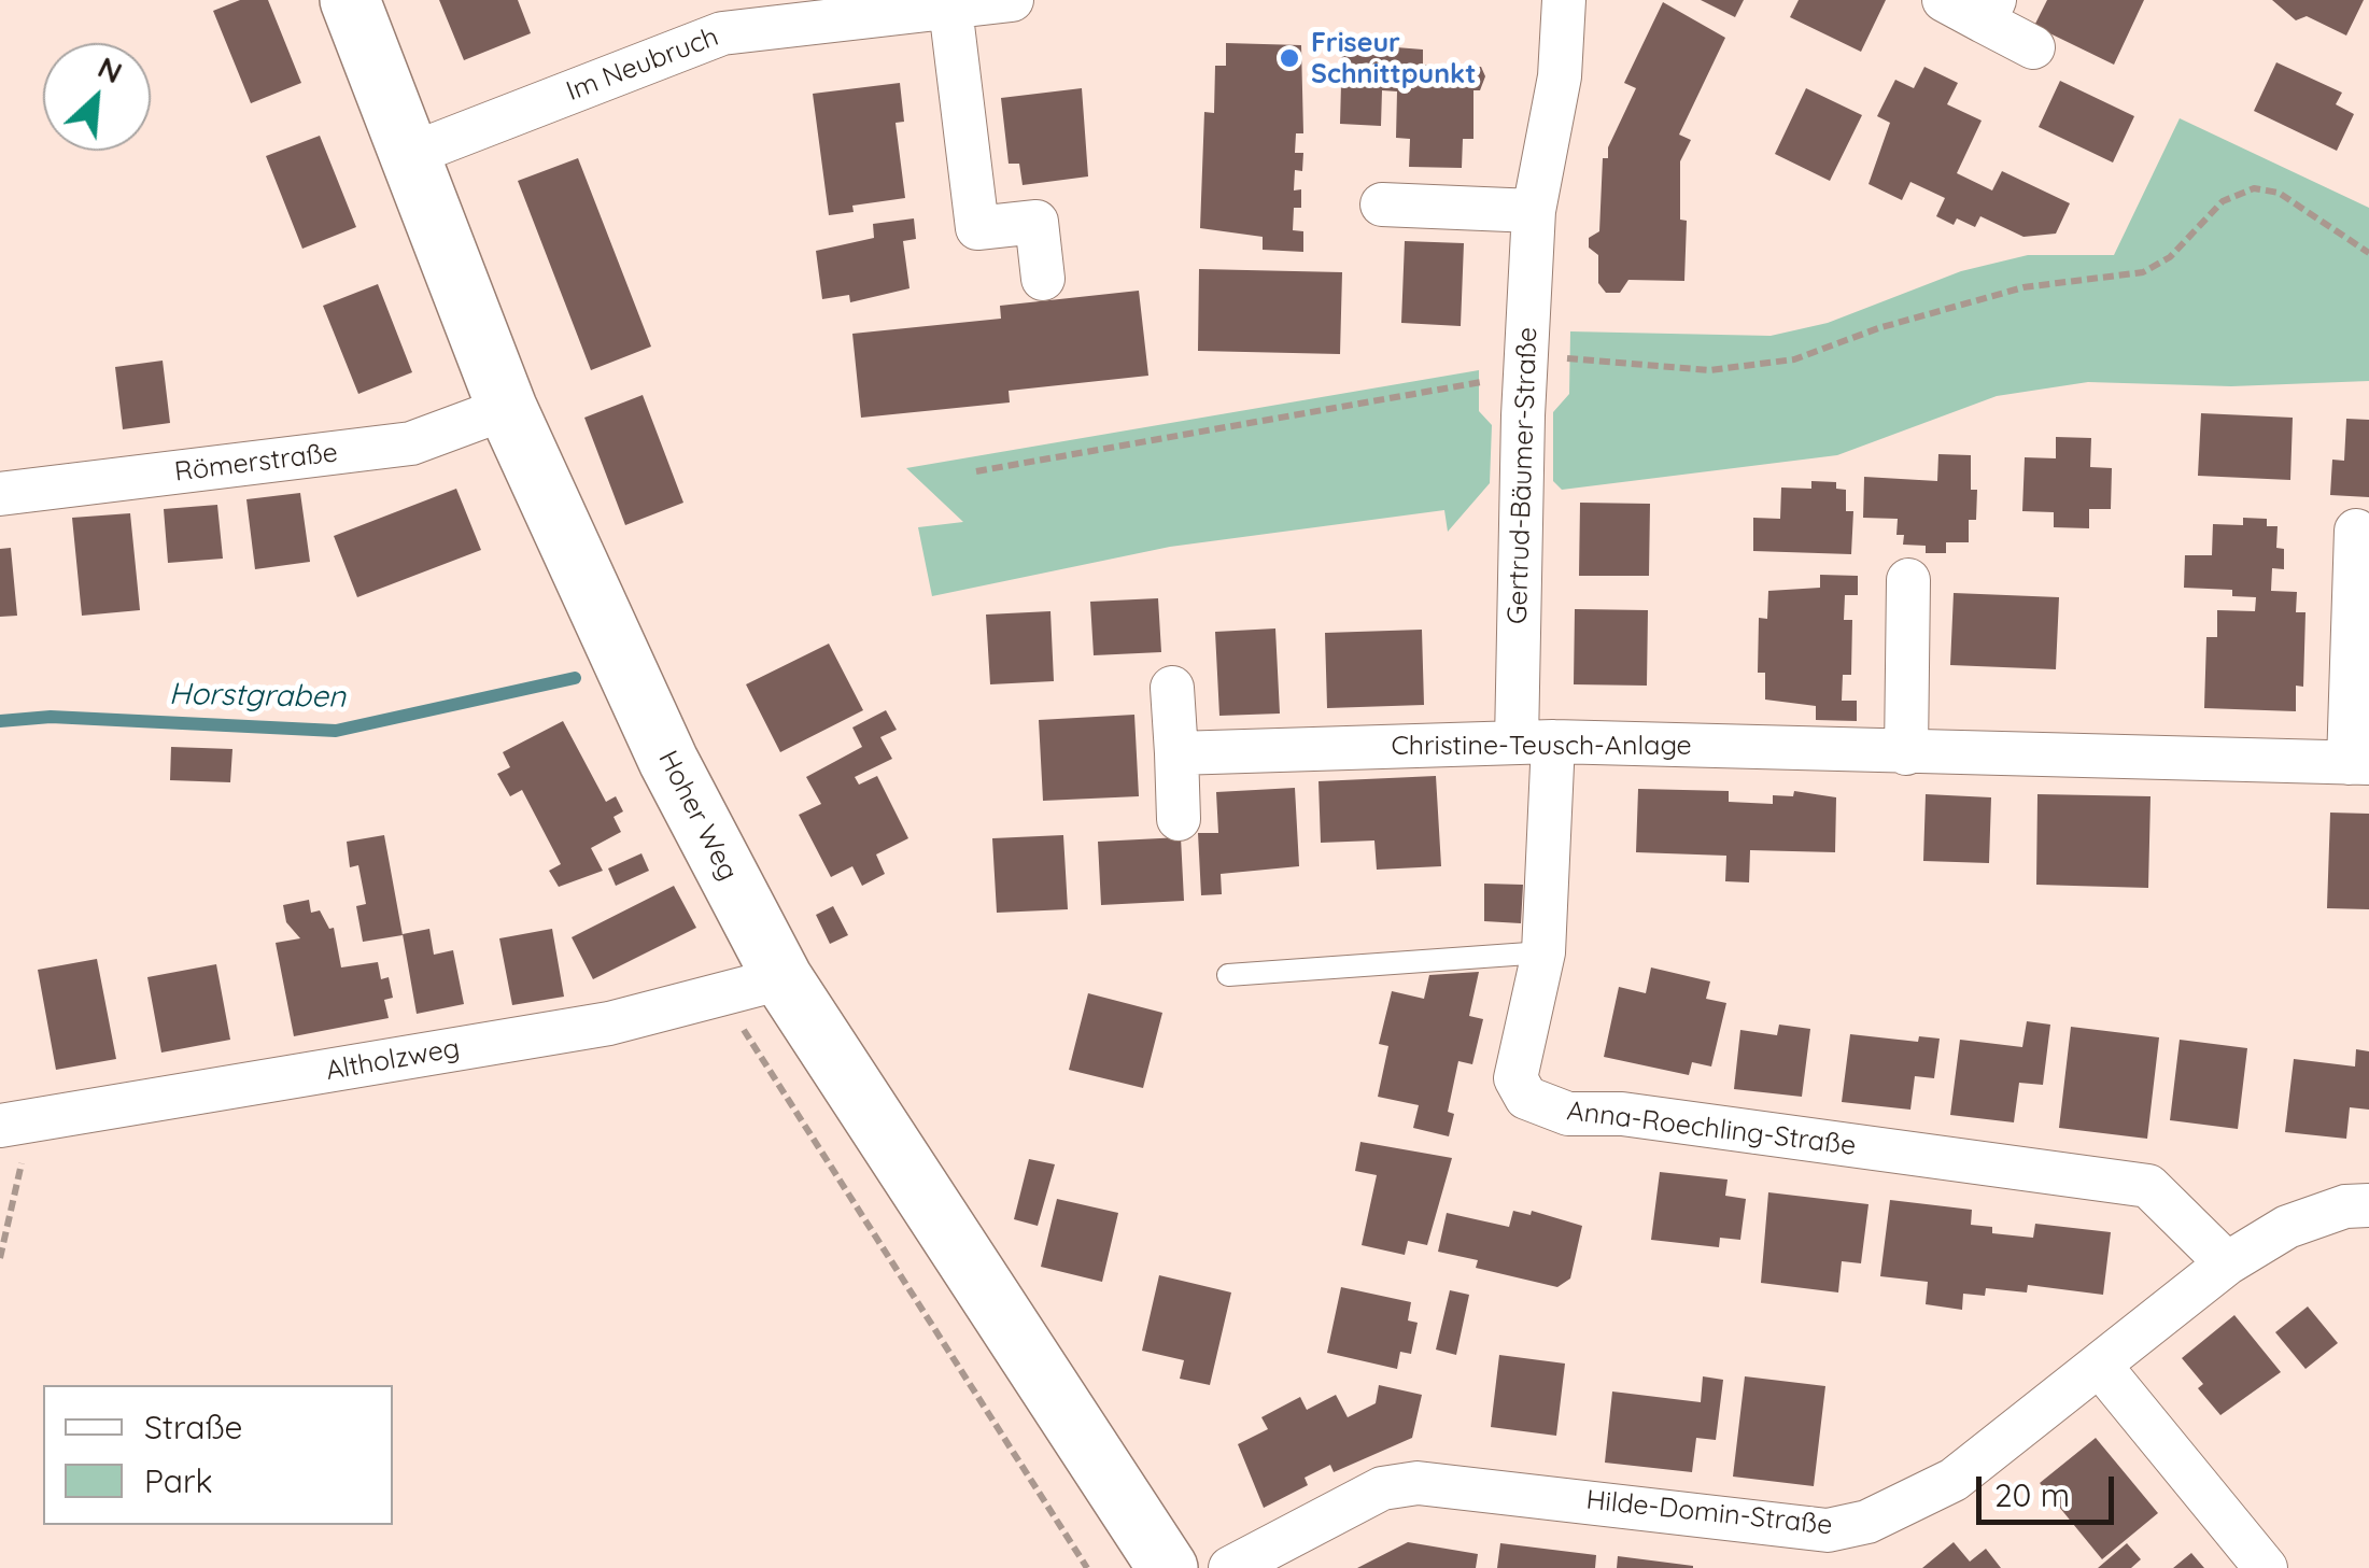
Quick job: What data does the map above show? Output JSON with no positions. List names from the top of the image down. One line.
{"streets":{"street":["Im Neubruch","Römerstraße","Gertrud-Bäumer-Straße","Christine-Teusch-Anlage","Hoher Weg","Altholzweg","Anna-Roechling-Straße","Hilde-Domin-Straße"]},"crossings":[["Im Neubruch","Hoher Weg"],["Römerstraße","Hoher Weg"],["Gertrud-Bäumer-Straße","Christine-Teusch-Anlage"],["Gertrud-Bäumer-Straße","Anna-Roechling-Straße"],["Christine-Teusch-Anlage","Anna-Roechling-Straße"],["Hoher Weg","Altholzweg"],["Anna-Roechling-Straße","Hilde-Domin-Straße"]],"water":["Horstgraben"],"places":["Friseur Schnittpunkt"],"legend":["Straße","Park"],"scale_bar":"20 m","north":"top right"}
